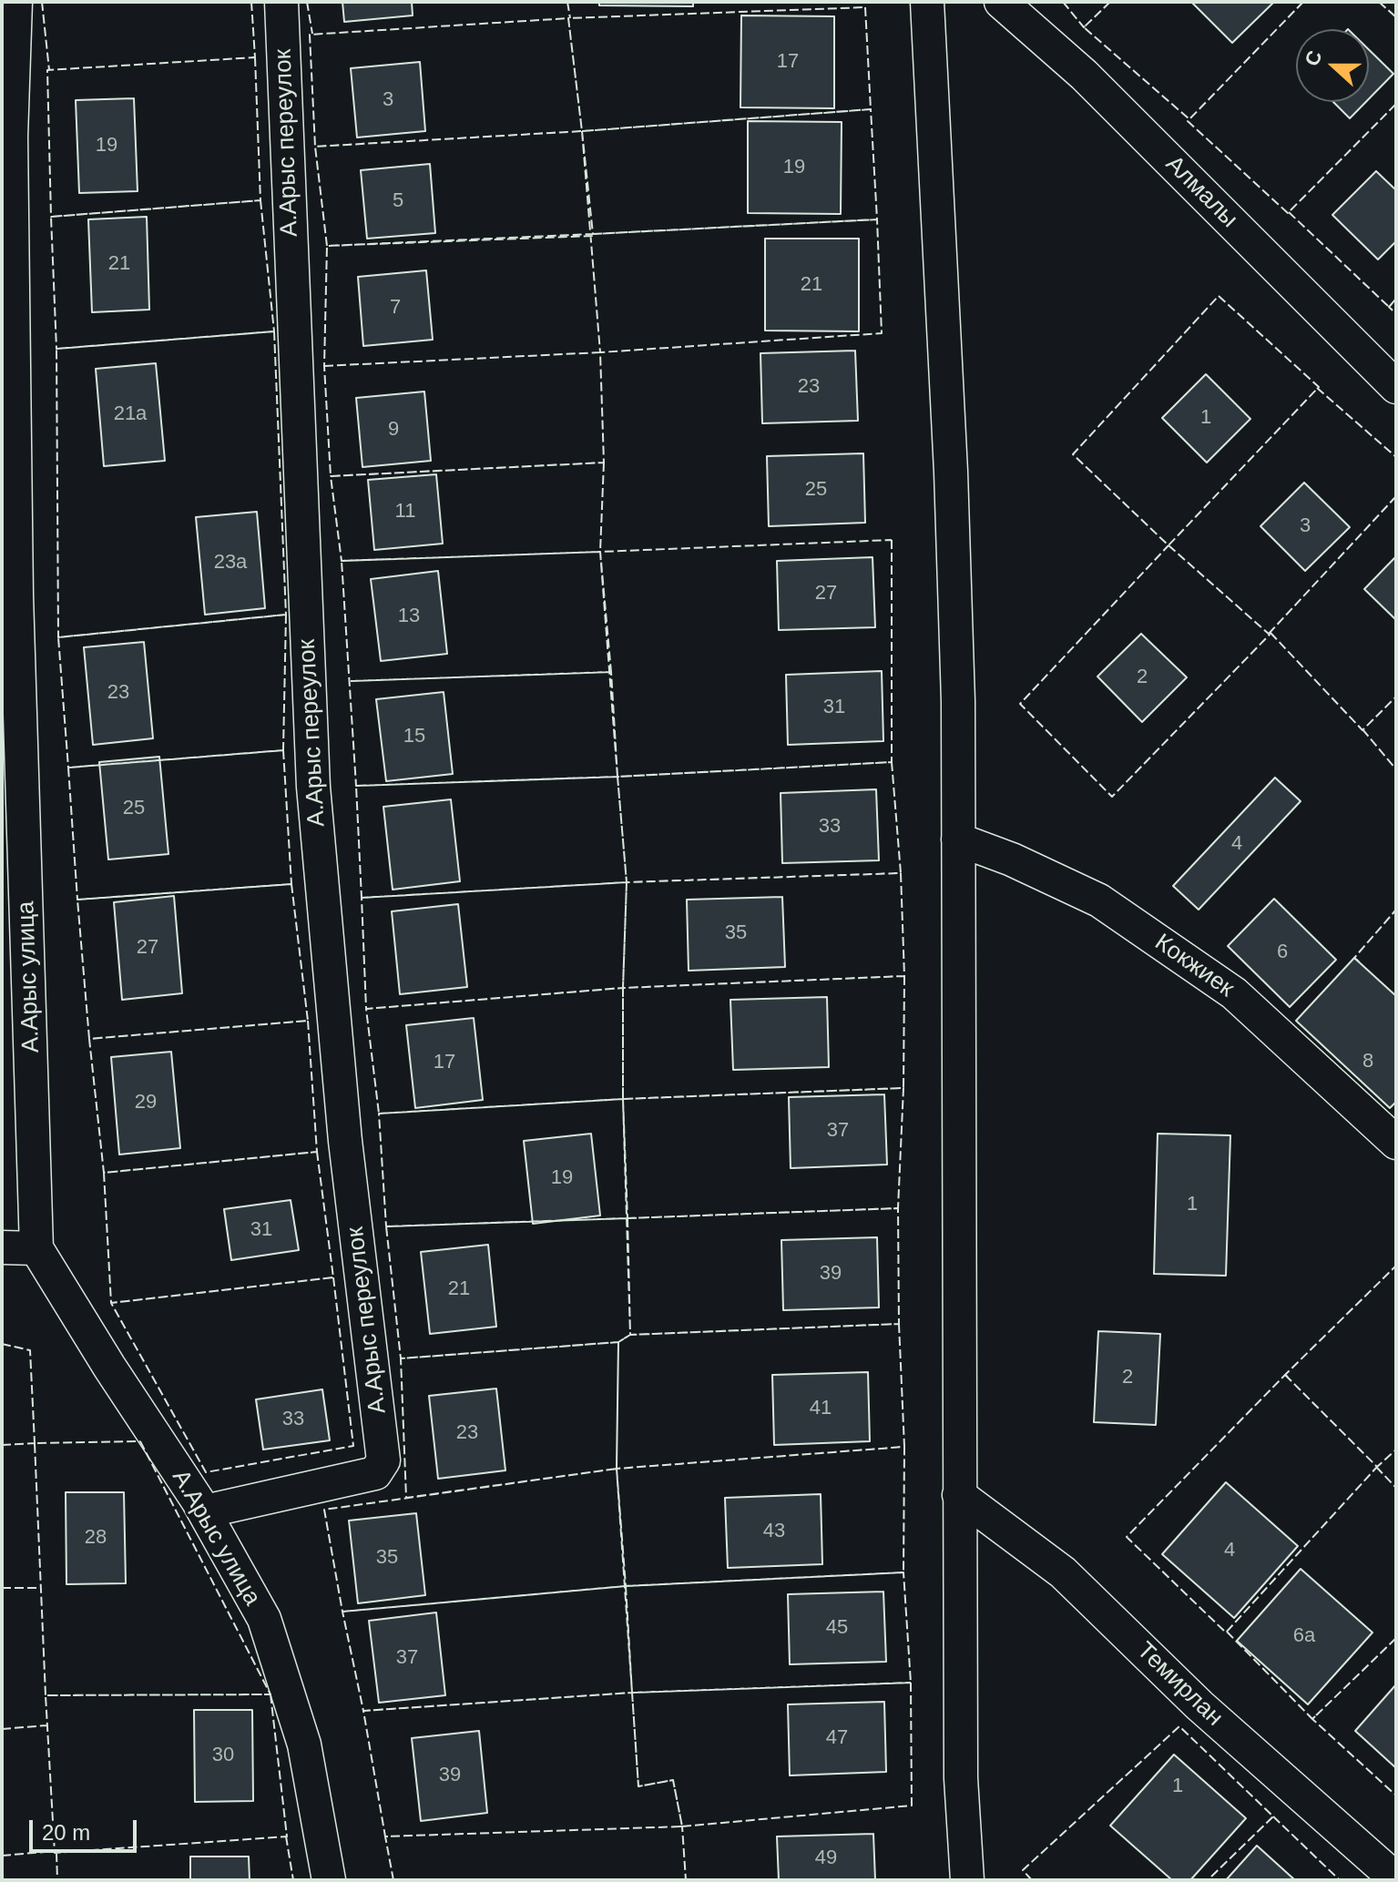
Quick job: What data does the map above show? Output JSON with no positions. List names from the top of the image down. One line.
{"streets":{"street":["А.Арыс переулок","Алмалы","Кокжиек","А.Арыс улица","Темирлан"]},"crossings":[["А.Арыс переулок","А.Арыс улица"]],"house_numbers":["17","3","19","19","5","21","21","7","23","21а","1","9","25","11","3","23а","27","13","2","23","31","15","25","33","4","35","27","6","8","17","29","37","19","1","31","39","21","2","41","33","23","43","28","4","35","45","6а","37","47","30","39","1","49"],"scale_bar":"20 m","north":"left"}
